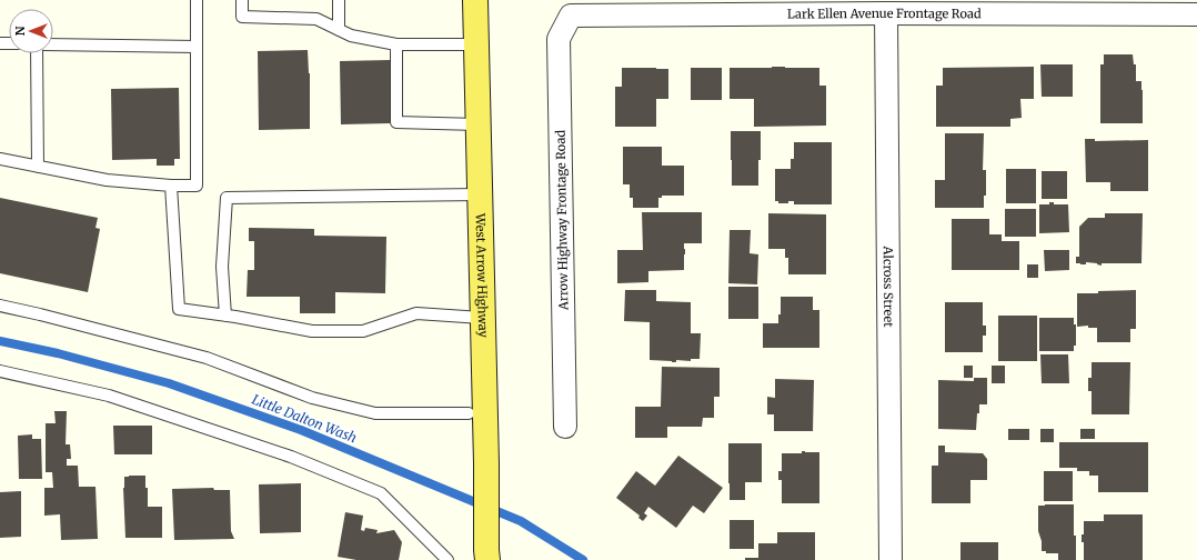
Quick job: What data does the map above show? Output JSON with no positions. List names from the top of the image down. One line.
{"streets":{"main road":["West Arrow Highway"],"street":["Lark Ellen Avenue Frontage Road","Arrow Highway Frontage Road","Alcross Street"]},"crossings":[["Lark Ellen Avenue Frontage Road","Arrow Highway Frontage Road"],["Lark Ellen Avenue Frontage Road","Alcross Street"]],"water":["Little Dalton Wash"],"north":"left"}
